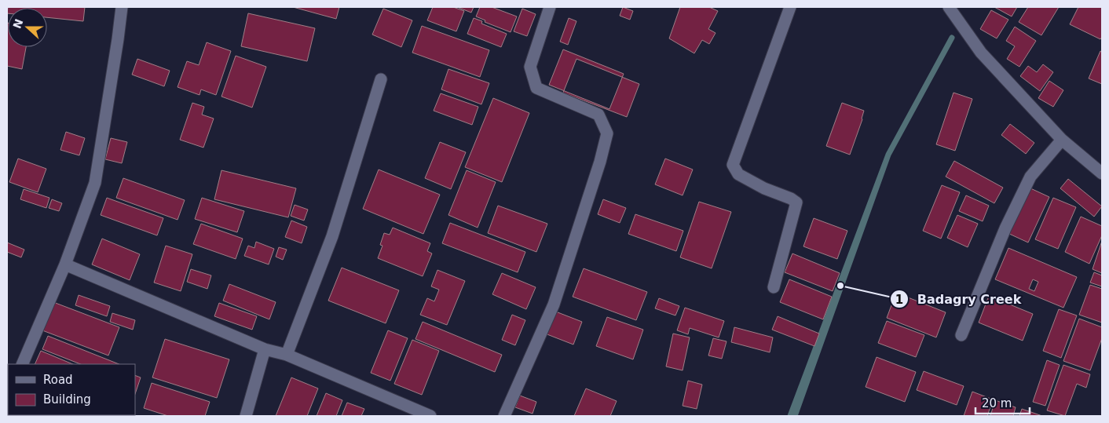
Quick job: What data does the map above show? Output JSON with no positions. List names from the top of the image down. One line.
{"places":["Badagry Creek"],"legend":["Road","Building"],"scale_bar":"20 m","north":"left"}
